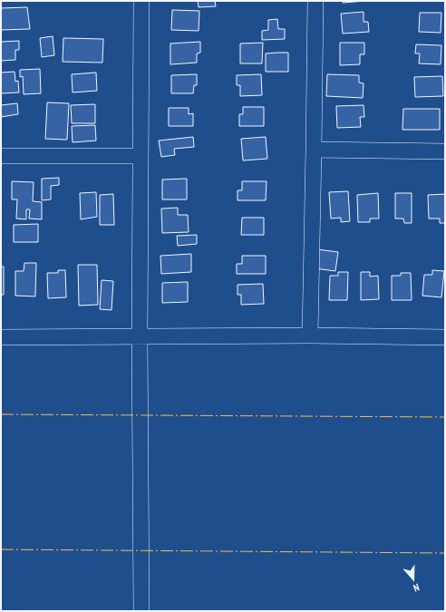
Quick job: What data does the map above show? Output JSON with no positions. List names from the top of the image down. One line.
{"north":"bottom"}
